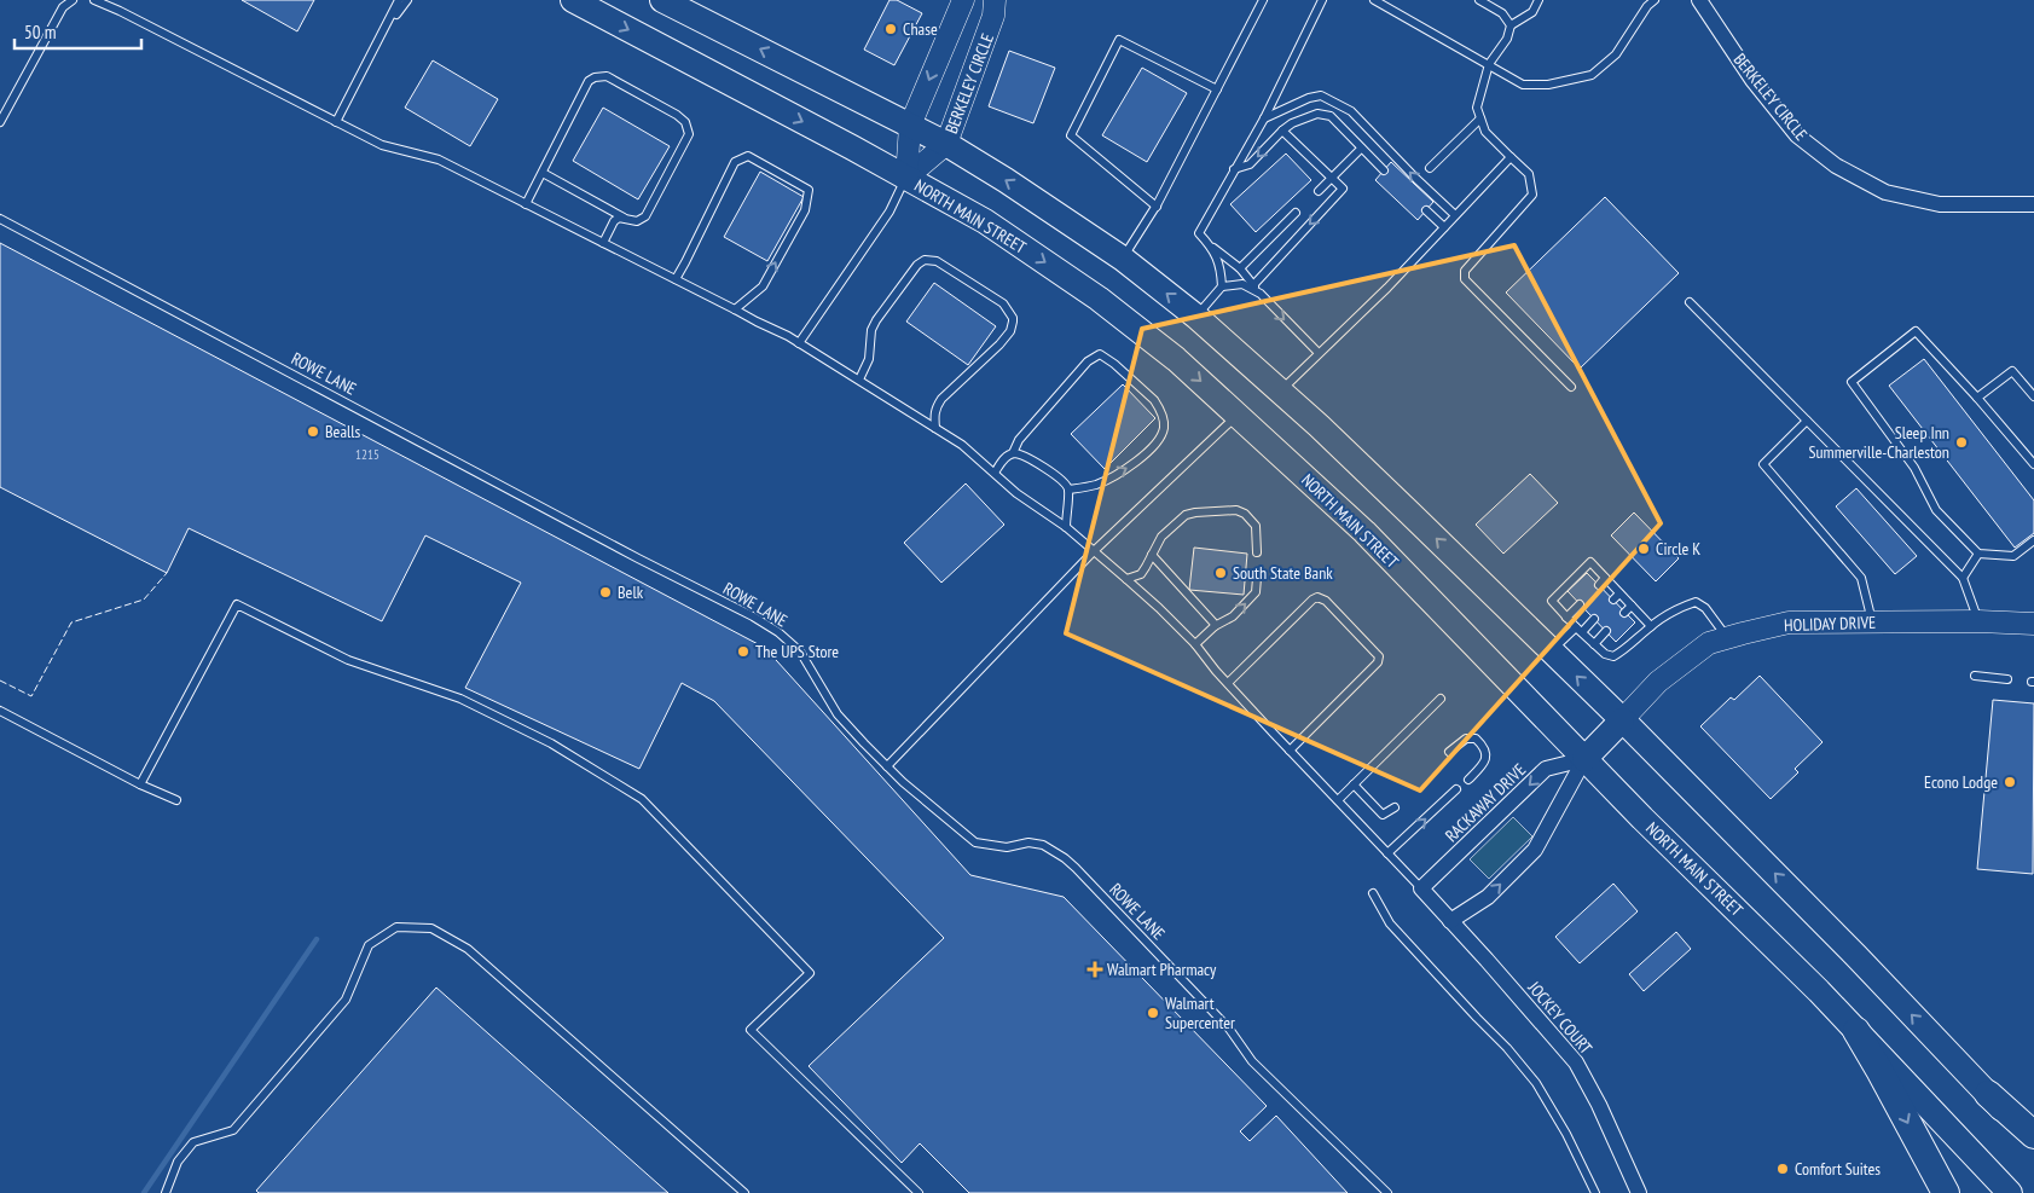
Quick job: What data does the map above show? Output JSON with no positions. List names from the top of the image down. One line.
{"streets":{"main road":["BERKELEY CIRCLE","NORTH MAIN STREET","HOLIDAY DRIVE"],"street":["RACKAWAY DRIVE","JOCKEY COURT"],"lane":["ROWE LANE"]},"crossings":[["BERKELEY CIRCLE","NORTH MAIN STREET"],["NORTH MAIN STREET","RACKAWAY DRIVE"],["RACKAWAY DRIVE","JOCKEY COURT"]],"places":{"other":["Chase","Bealls","Sleep Inn Summerville-Charleston","Circle K","South State Bank","Belk","The UPS Store","Econo Lodge","Walmart Supercenter","Comfort Suites"],"health":["Walmart Pharmacy"]},"house_numbers":["1215"],"scale_bar":"50 m"}
